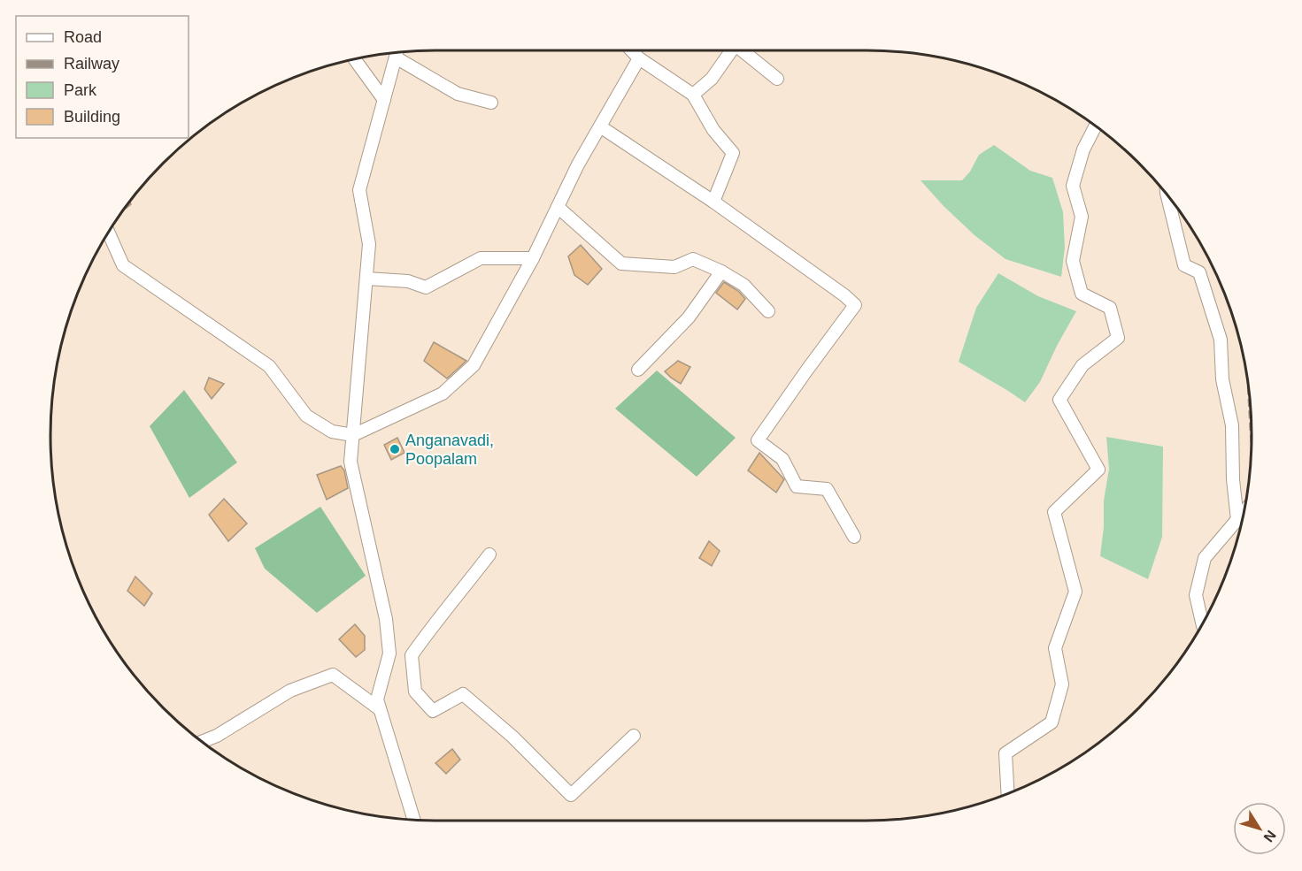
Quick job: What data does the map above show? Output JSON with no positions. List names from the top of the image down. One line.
{"places":["Anganavadi, Poopalam"],"legend":["Road","Railway","Park","Building"],"north":"bottom right"}
